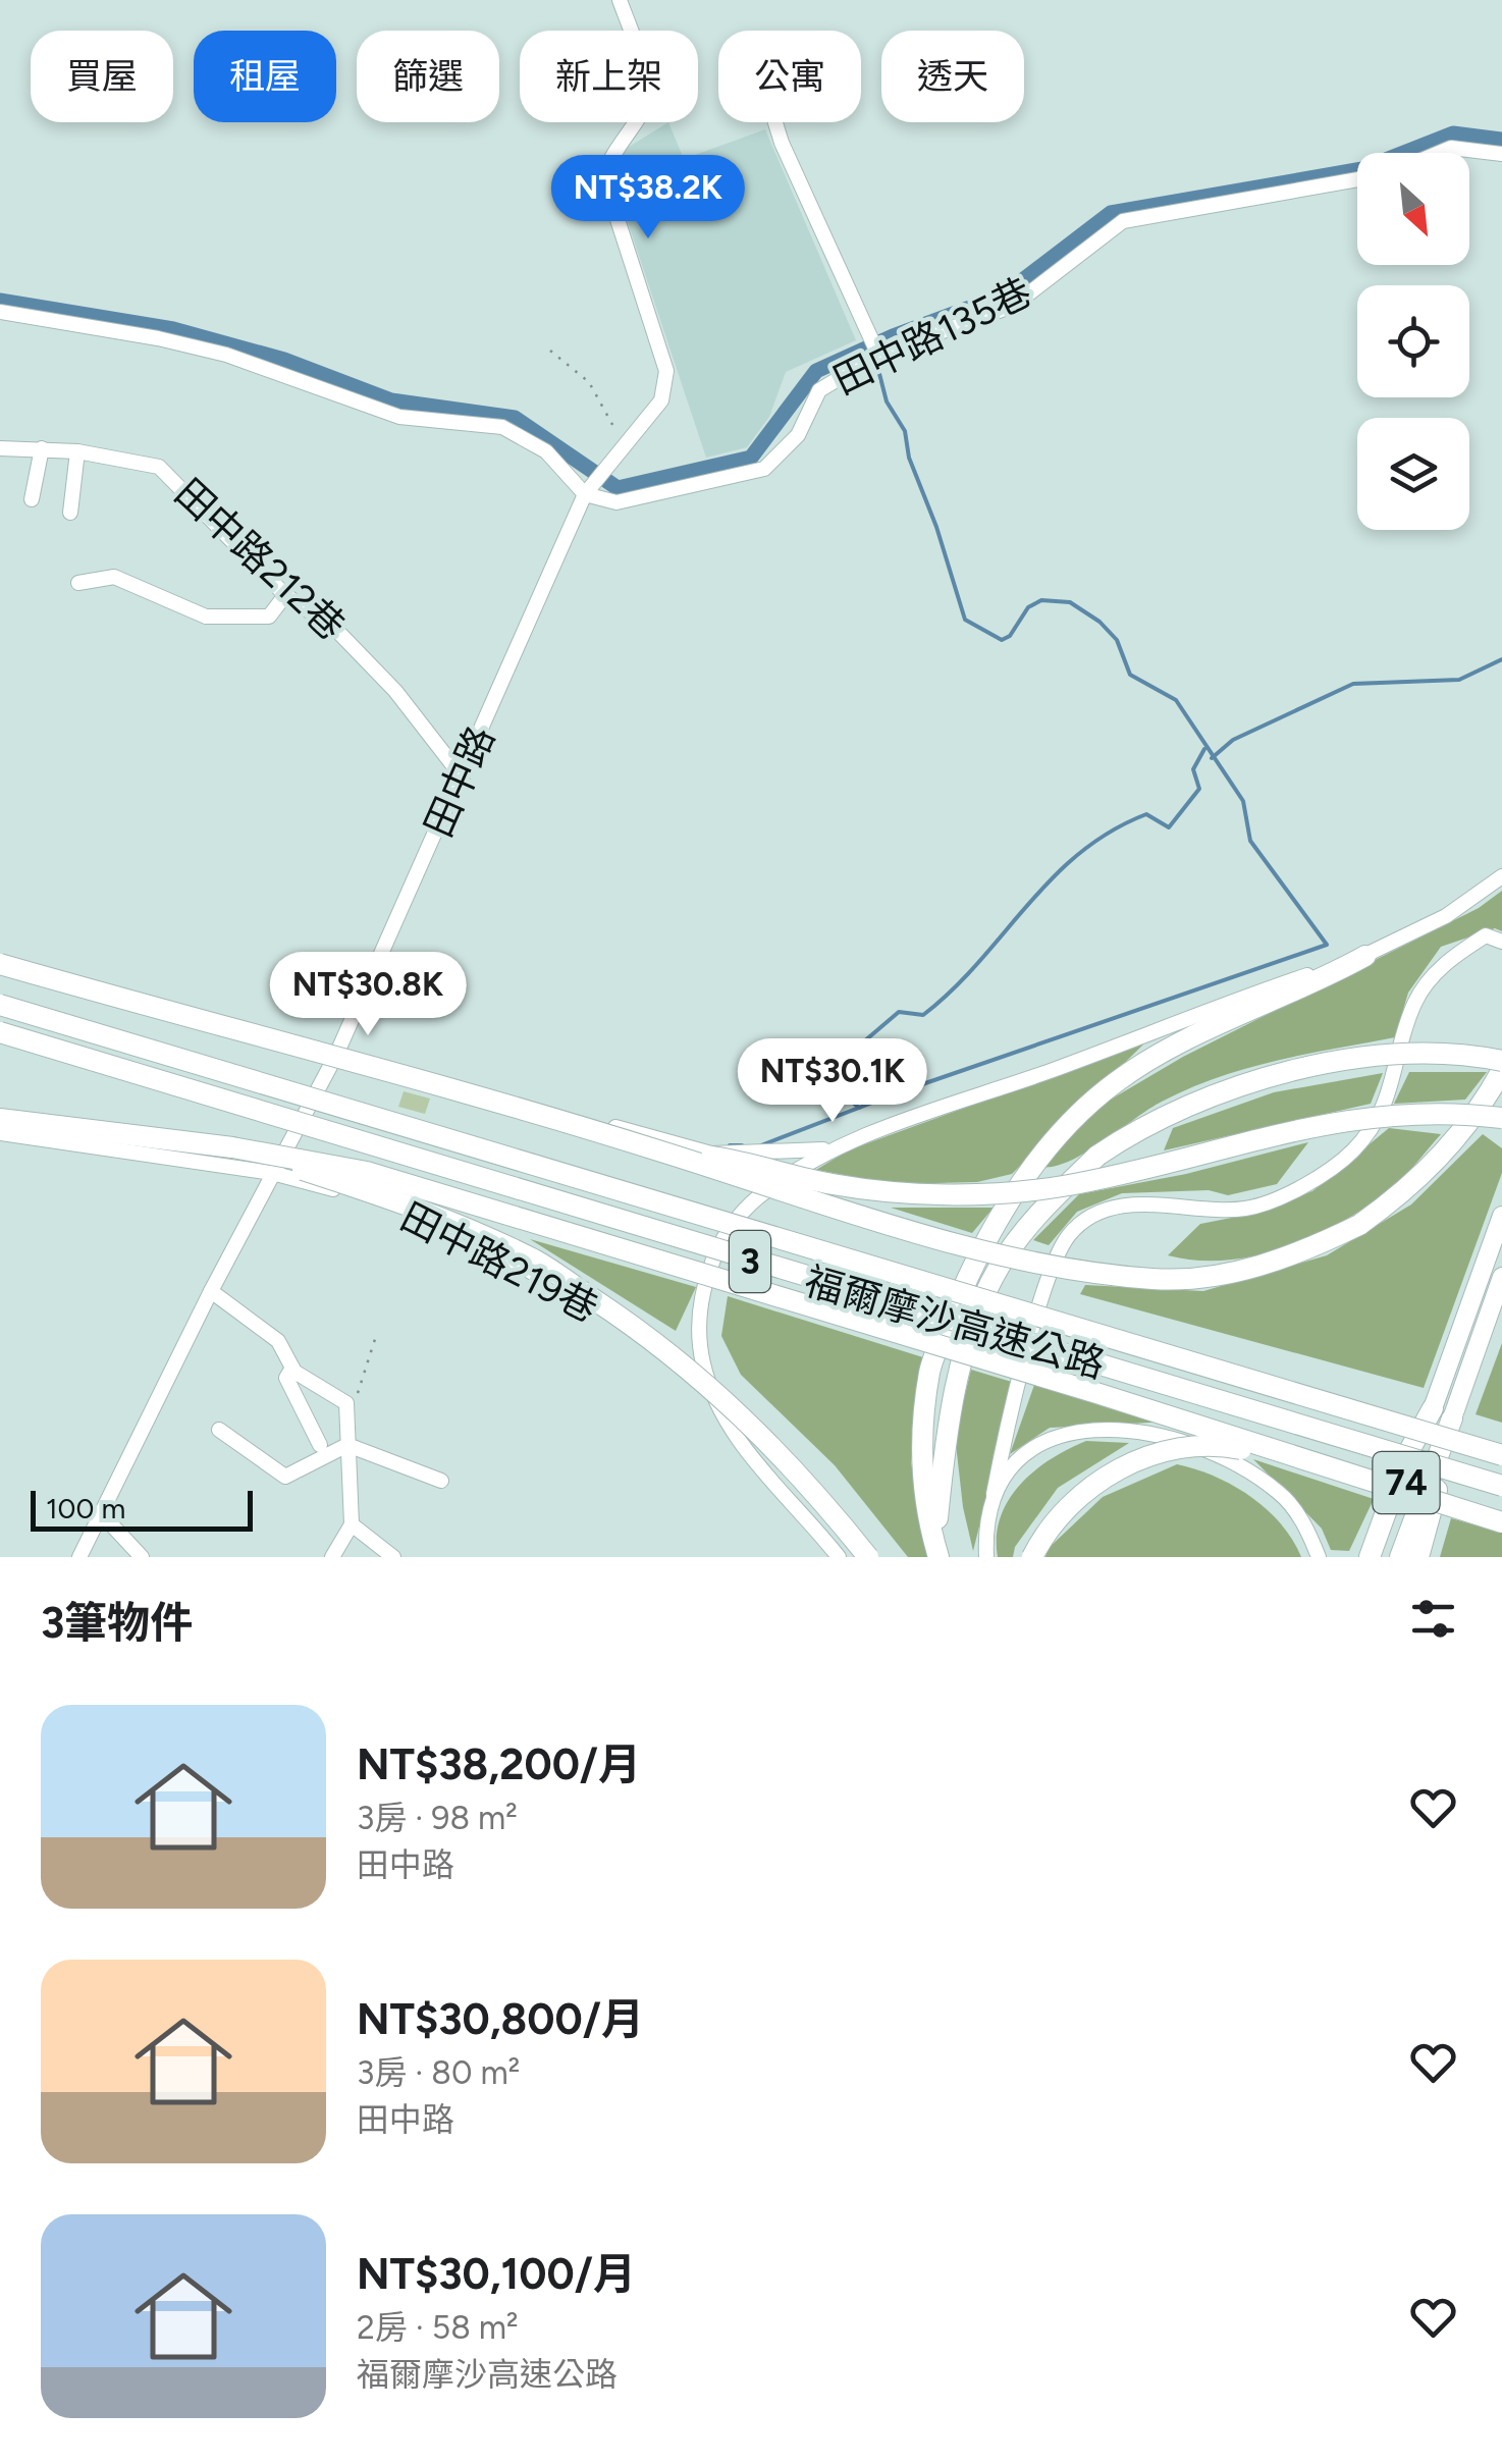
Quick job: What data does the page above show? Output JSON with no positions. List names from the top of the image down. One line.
{"streets":{"highway":["3","福爾摩沙高速公路","74"],"street":["田中路135巷","田中路212巷","田中路","田中路219巷"]},"crossings":[["田中路135巷","田中路"],["田中路212巷","田中路"],["田中路","田中路219巷"]],"scale_bar":"100 m","north":"bottom right","page":{"chip":["買屋","租屋","篩選","新上架","公寓","透天"],"price":["NT$38.2K","NT$30.8K","NT$30.1K"],"scale":"100 m","heading":"3筆物件","list":[{"name":"NT$38,200/月","note":"3房 · 98 m² · 田中路"},{"name":"NT$30,800/月","note":"3房 · 80 m² · 田中路"},{"name":"NT$30,100/月","note":"2房 · 58 m² · 福爾摩沙高速公路"}]}}
